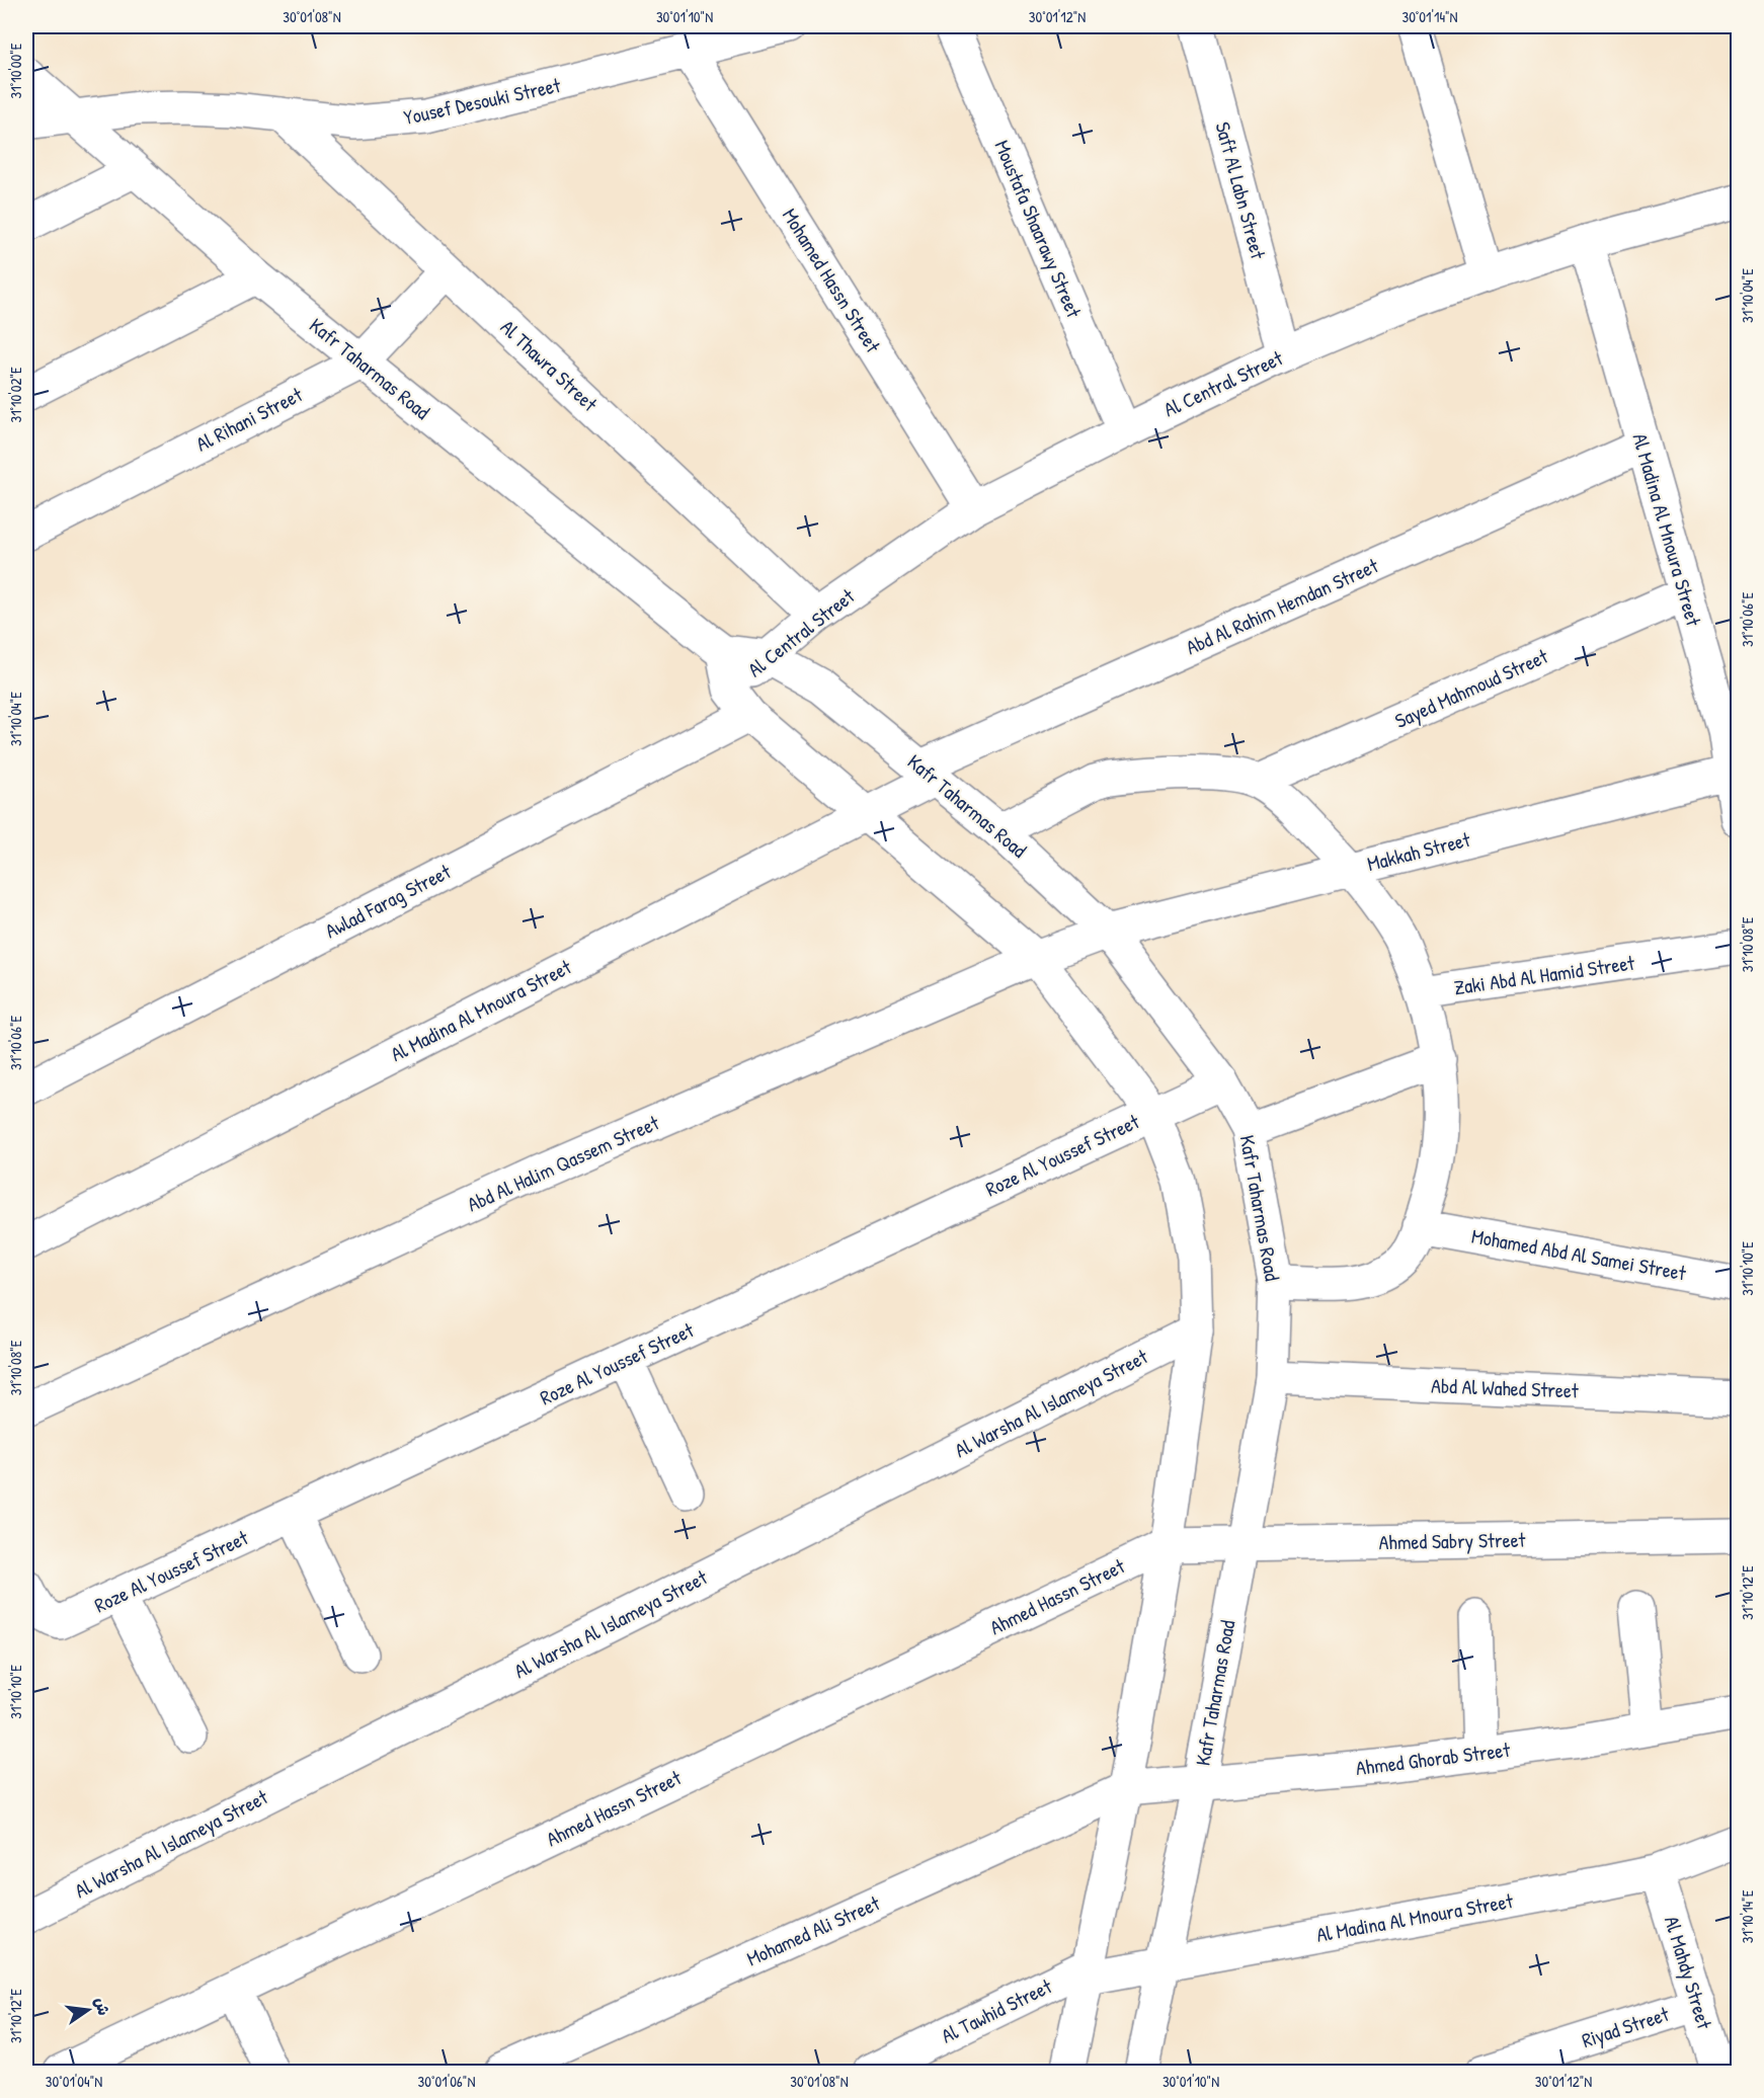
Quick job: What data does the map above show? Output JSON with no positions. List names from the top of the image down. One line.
{"streets":{"street":["Yousef Desouki Street","Saft Al Labn Street","Moustafa Shaarawy Street","Mohamed Hassn Street","Al Thawra Street","Kafr Taharmas Road","Al Central Street","Al Rihani Street","Al Madina Al Mnoura Street","Abd Al Rahim Hemdan Street","Sayed Mahmoud Street","Makkah Street","Awlad Farag Street","Zaki Abd Al Hamid Street","Roze Al Youssef Street","Abd Al Halim Qassem Street","Mohamed Abd Al Samei Street","Abd Al Wahed Street","Al Warsha Al Islameya Street","Ahmed Sabry Street","Ahmed Hassn Street","Ahmed Ghorab Street","Mohamed Ali Street","Al Mahdy Street","Al Tawhid Street","Riyad Street"]},"crossings":[["Yousef Desouki Street","Mohamed Hassn Street"],["Yousef Desouki Street","Al Thawra Street"],["Yousef Desouki Street","Kafr Taharmas Road"],["Saft Al Labn Street","Al Central Street"],["Moustafa Shaarawy Street","Al Central Street"],["Mohamed Hassn Street","Al Central Street"],["Al Thawra Street","Al Central Street"],["Al Thawra Street","Al Rihani Street"],["Kafr Taharmas Road","Al Central Street"],["Kafr Taharmas Road","Al Rihani Street"],["Kafr Taharmas Road","Al Madina Al Mnoura Street"],["Kafr Taharmas Road","Abd Al Rahim Hemdan Street"],["Kafr Taharmas Road","Makkah Street"],["Kafr Taharmas Road","Roze Al Youssef Street"],["Kafr Taharmas Road","Abd Al Halim Qassem Street"],["Kafr Taharmas Road","Abd Al Wahed Street"],["Kafr Taharmas Road","Ahmed Sabry Street"],["Kafr Taharmas Road","Ahmed Ghorab Street"],["Al Central Street","Al Madina Al Mnoura Street"],["Al Central Street","Awlad Farag Street"],["Al Madina Al Mnoura Street","Abd Al Rahim Hemdan Street"],["Al Madina Al Mnoura Street","Sayed Mahmoud Street"],["Al Madina Al Mnoura Street","Makkah Street"],["Al Madina Al Mnoura Street","Al Mahdy Street"],["Al Madina Al Mnoura Street","Al Tawhid Street"],["Makkah Street","Abd Al Halim Qassem Street"],["Ahmed Sabry Street","Ahmed Hassn Street"],["Ahmed Ghorab Street","Mohamed Ali Street"],["Al Mahdy Street","Riyad Street"]],"north":"right","coordinates":["30°01'08\"N","30°01'10\"N","30°01'12\"N","30°01'14\"N","31°10'00\"E","31°10'04\"E","31°10'02\"E","31°10'06\"E","31°10'08\"E","31°10'10\"E","31°10'12\"E","31°10'14\"E","30°01'04\"N","30°01'06\"N"]}
